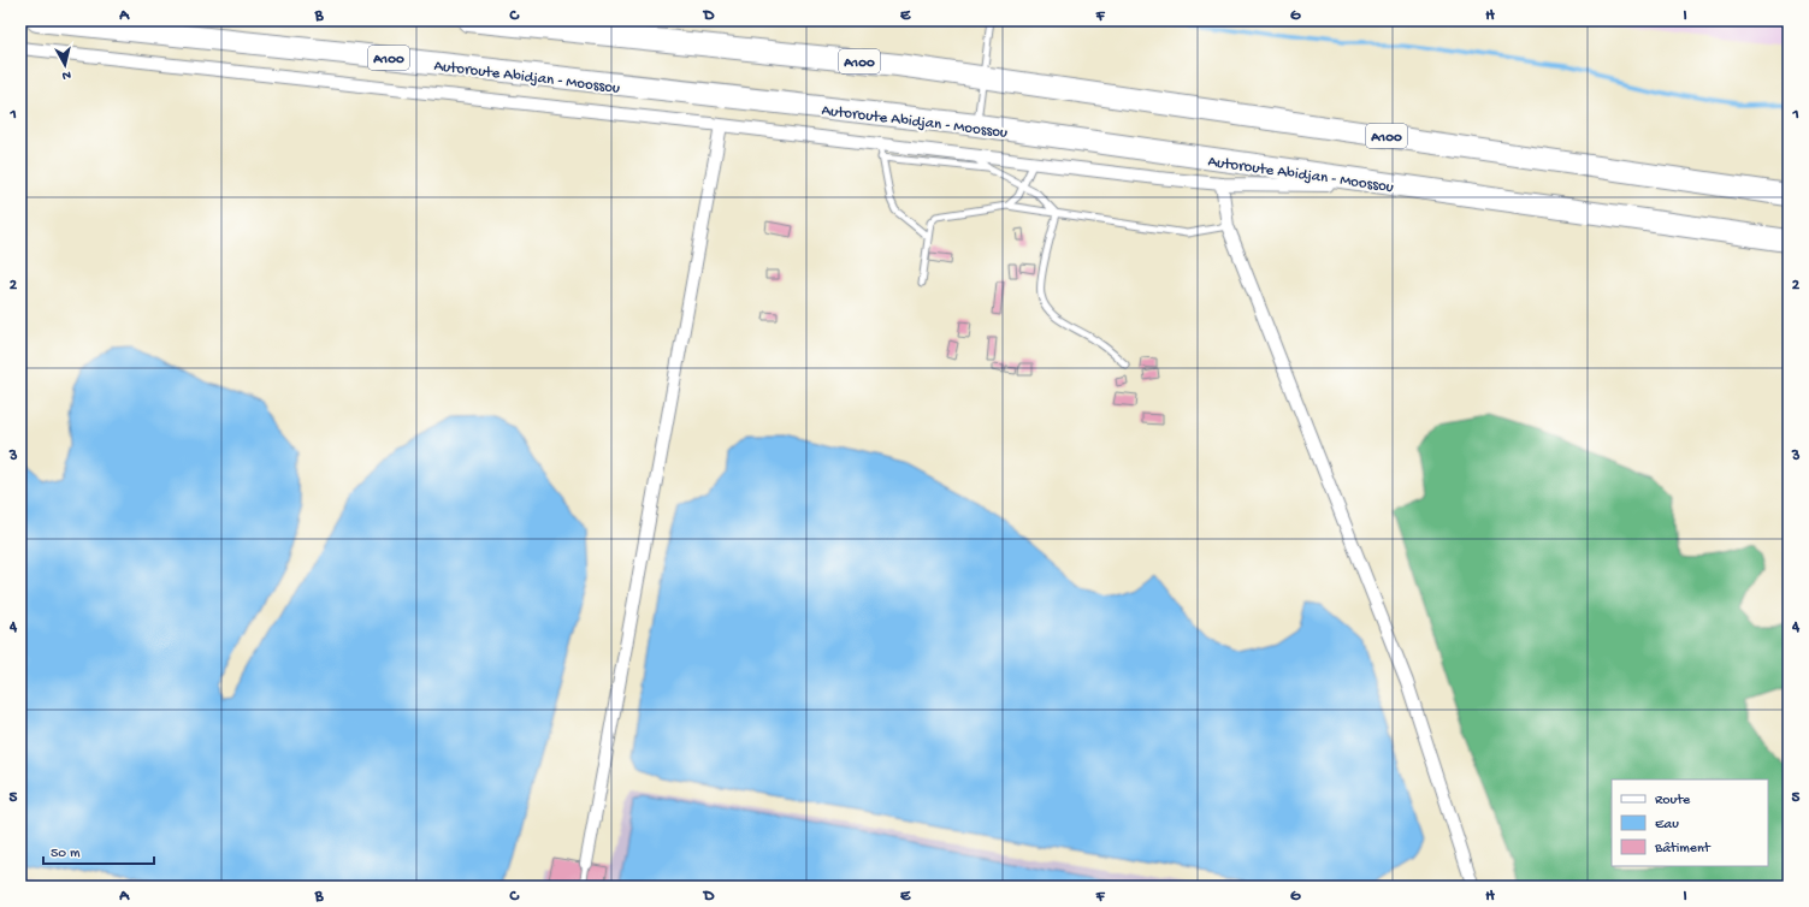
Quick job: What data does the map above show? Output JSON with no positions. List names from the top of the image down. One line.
{"streets":{"highway":["A100","Autoroute Abidjan - Moossou"]},"legend":["Route","Eau","Bâtiment"],"scale_bar":"50 m","north":"bottom","grid":{"columns":["A","B","C","D","E","F","G","H","I"],"rows":["1","2","3","4","5"]}}
